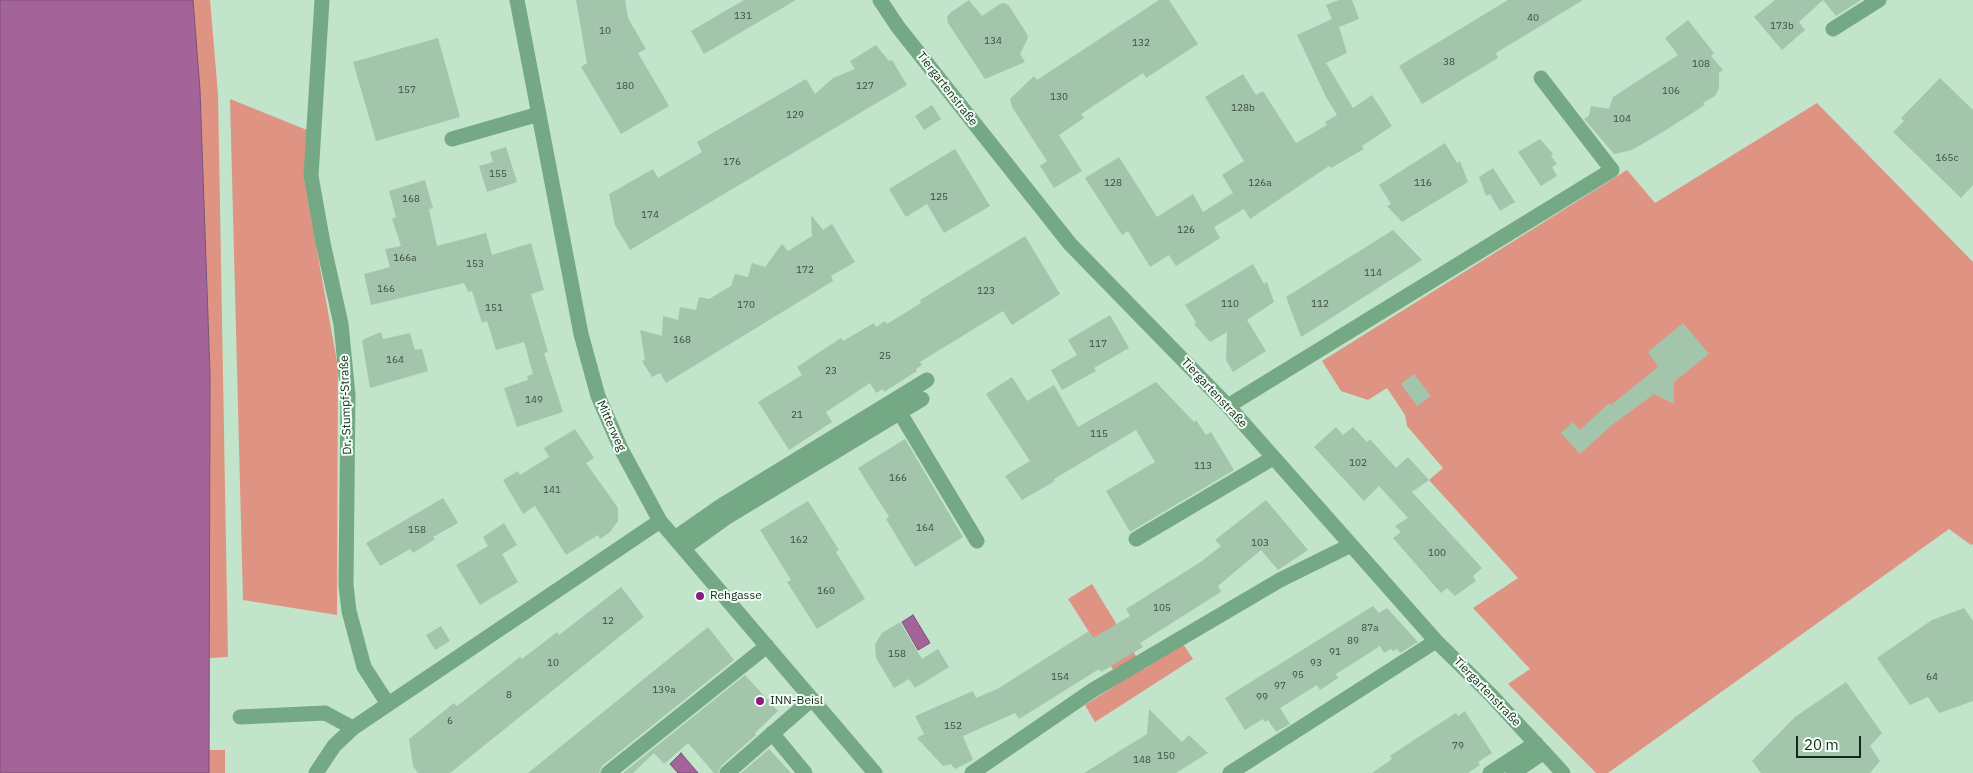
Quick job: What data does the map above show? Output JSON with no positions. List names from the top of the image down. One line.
{"streets":{"street":["Tiergartenstraße","Dr.-Stumpf-Straße","Mitterweg"]},"places":["Rehgasse","INN-Beisl"],"house_numbers":["131","40","173b","10","134","132","38","108","180","127","157","106","130","128b","129","104","165c","176","155","128","126a","116","125","168","174","126","166a","153","172","114","166","123","110","112","170","151","168","117","25","164","23","149","21","115","102","113","166","141","164","158","162","103","100","160","105","12","87a","89","91","158","10","93","95","154","64","97","139a","8","99","6","152","79","150","148"],"scale_bar":"20 m"}
